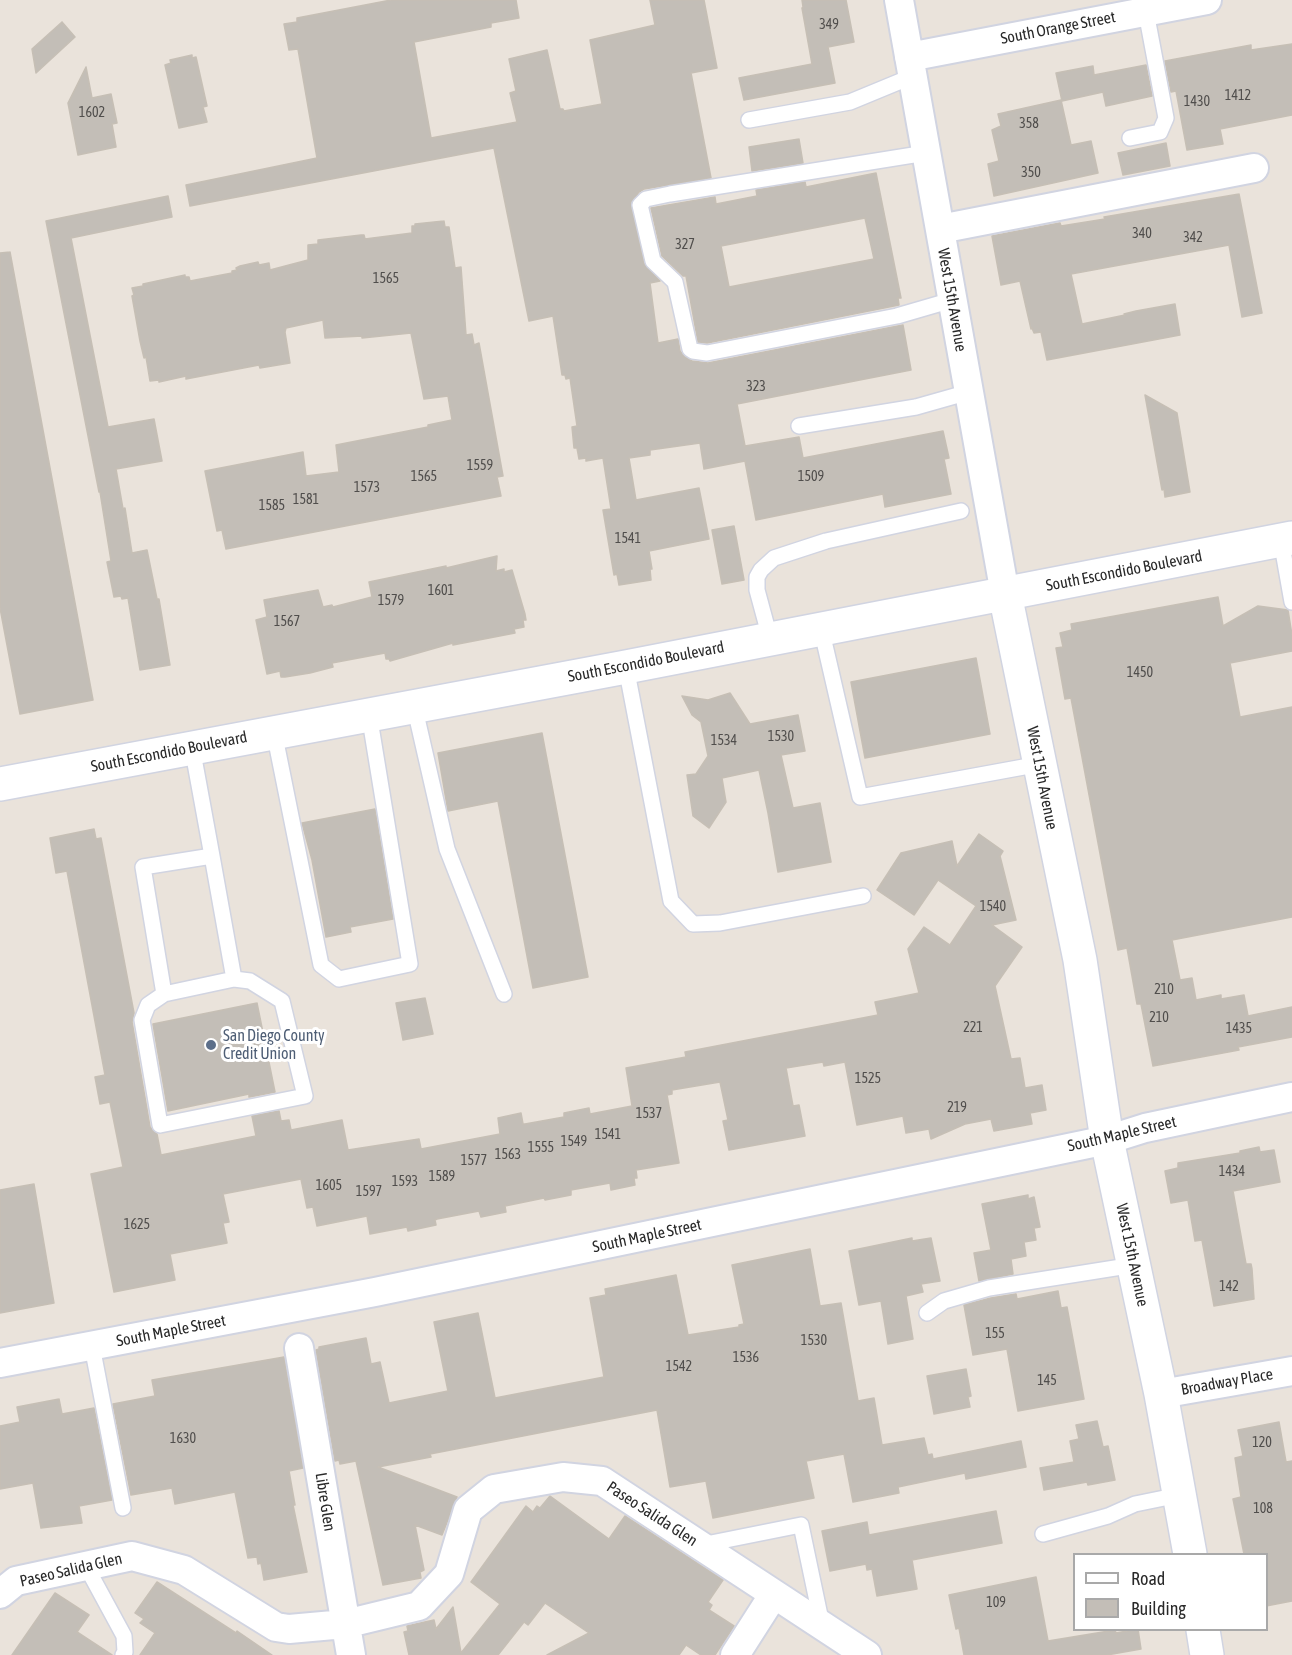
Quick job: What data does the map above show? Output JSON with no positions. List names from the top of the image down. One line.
{"streets":{"main road":["West 15th Avenue","South Escondido Boulevard"],"street":["South Orange Street","South Maple Street","Broadway Place","Libre Glen","Paseo Salida Glen"]},"crossings":[["South Orange Street","West 15th Avenue"],["West 15th Avenue","South Escondido Boulevard"],["West 15th Avenue","South Maple Street"],["West 15th Avenue","Broadway Place"],["Libre Glen","Paseo Salida Glen"]],"places":["San Diego County Credit Union"],"house_numbers":["349","1412","1430","1602","358","350","340","342","327","1565","323","1559","1565","1509","1573","1581","1585","1541","1601","1579","1567","1450","1530","1534","1540","210","210","221","1435","1525","219","1537","1541","1549","1555","1563","1577","1434","1589","1593","1605","1597","1625","142","155","1530","1536","1542","145","1630","120","108","109"],"legend":["Road","Building"]}
